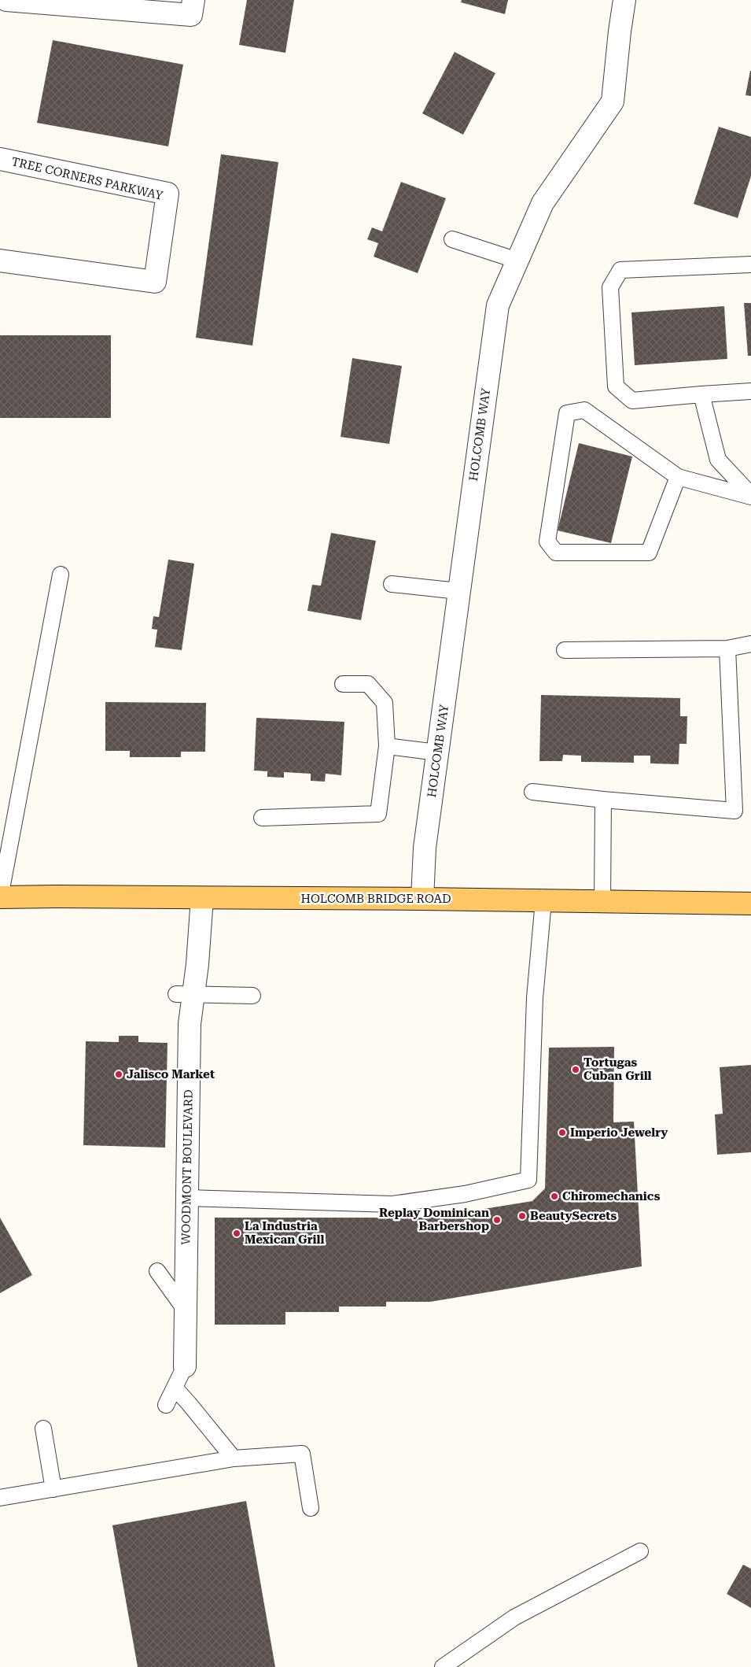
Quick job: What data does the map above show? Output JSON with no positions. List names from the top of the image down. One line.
{"streets":{"main road":["HOLCOMB BRIDGE ROAD"],"street":["TREE CORNERS PARKWAY","HOLCOMB WAY","WOODMONT BOULEVARD"]},"crossings":[["HOLCOMB WAY","HOLCOMB BRIDGE ROAD"],["HOLCOMB BRIDGE ROAD","WOODMONT BOULEVARD"]],"places":["Tortugas Cuban Grill","Jalisco Market","Imperio Jewelry","Chiromechanics","BeautySecrets","Replay Dominican Barbershop","La Industria Mexican Grill"]}
